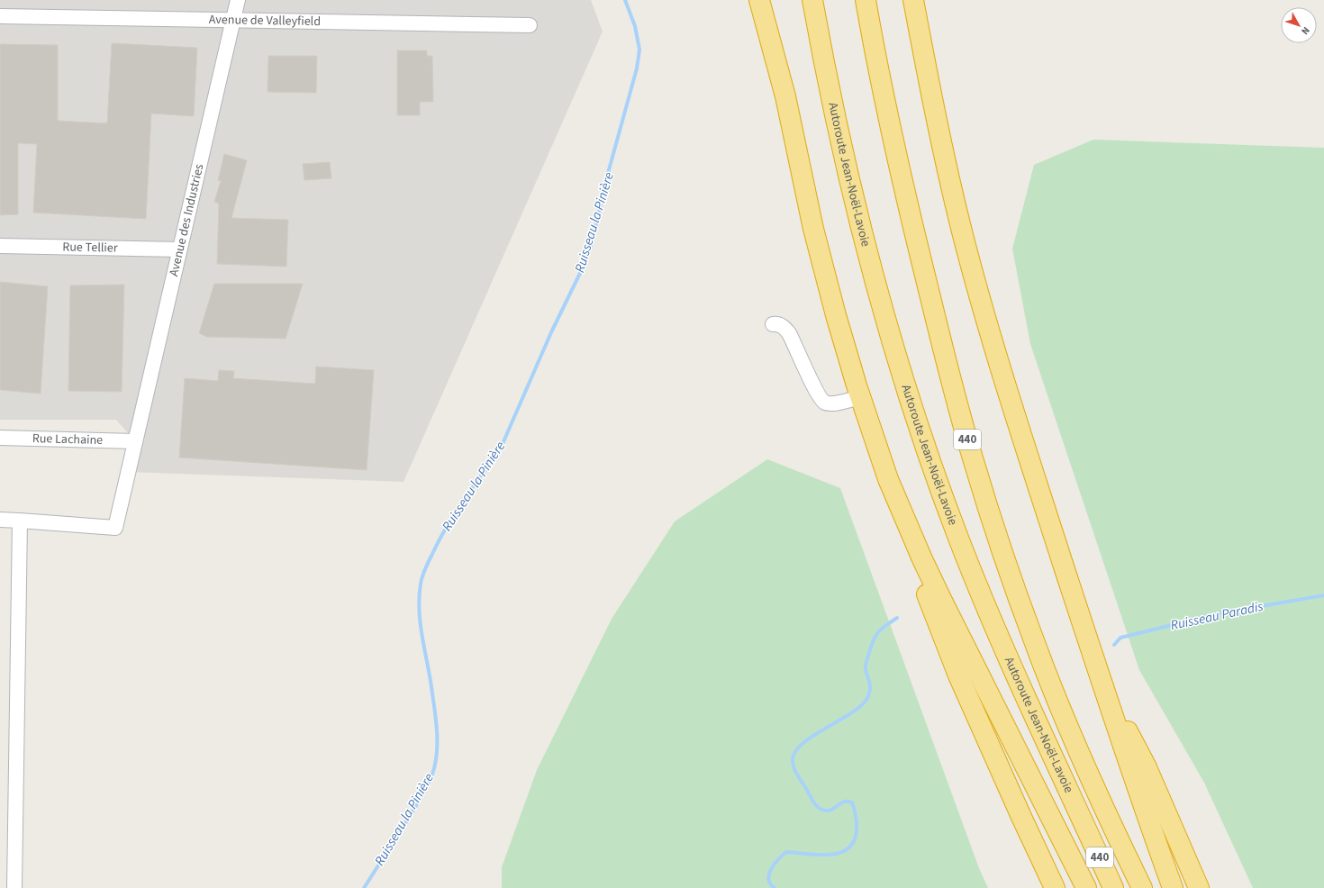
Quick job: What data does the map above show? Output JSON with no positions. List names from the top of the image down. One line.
{"streets":{"highway":["Autoroute Jean-Noël-Lavoie","440"],"street":["Avenue de Valleyfield","Avenue des Industries","Rue Tellier","Rue Lachaine"]},"crossings":[["Avenue de Valleyfield","Avenue des Industries"],["Avenue des Industries","Rue Tellier"],["Avenue des Industries","Rue Lachaine"]],"water":["Ruisseau la Pinière","Ruisseau Paradis"],"north":"bottom right"}
